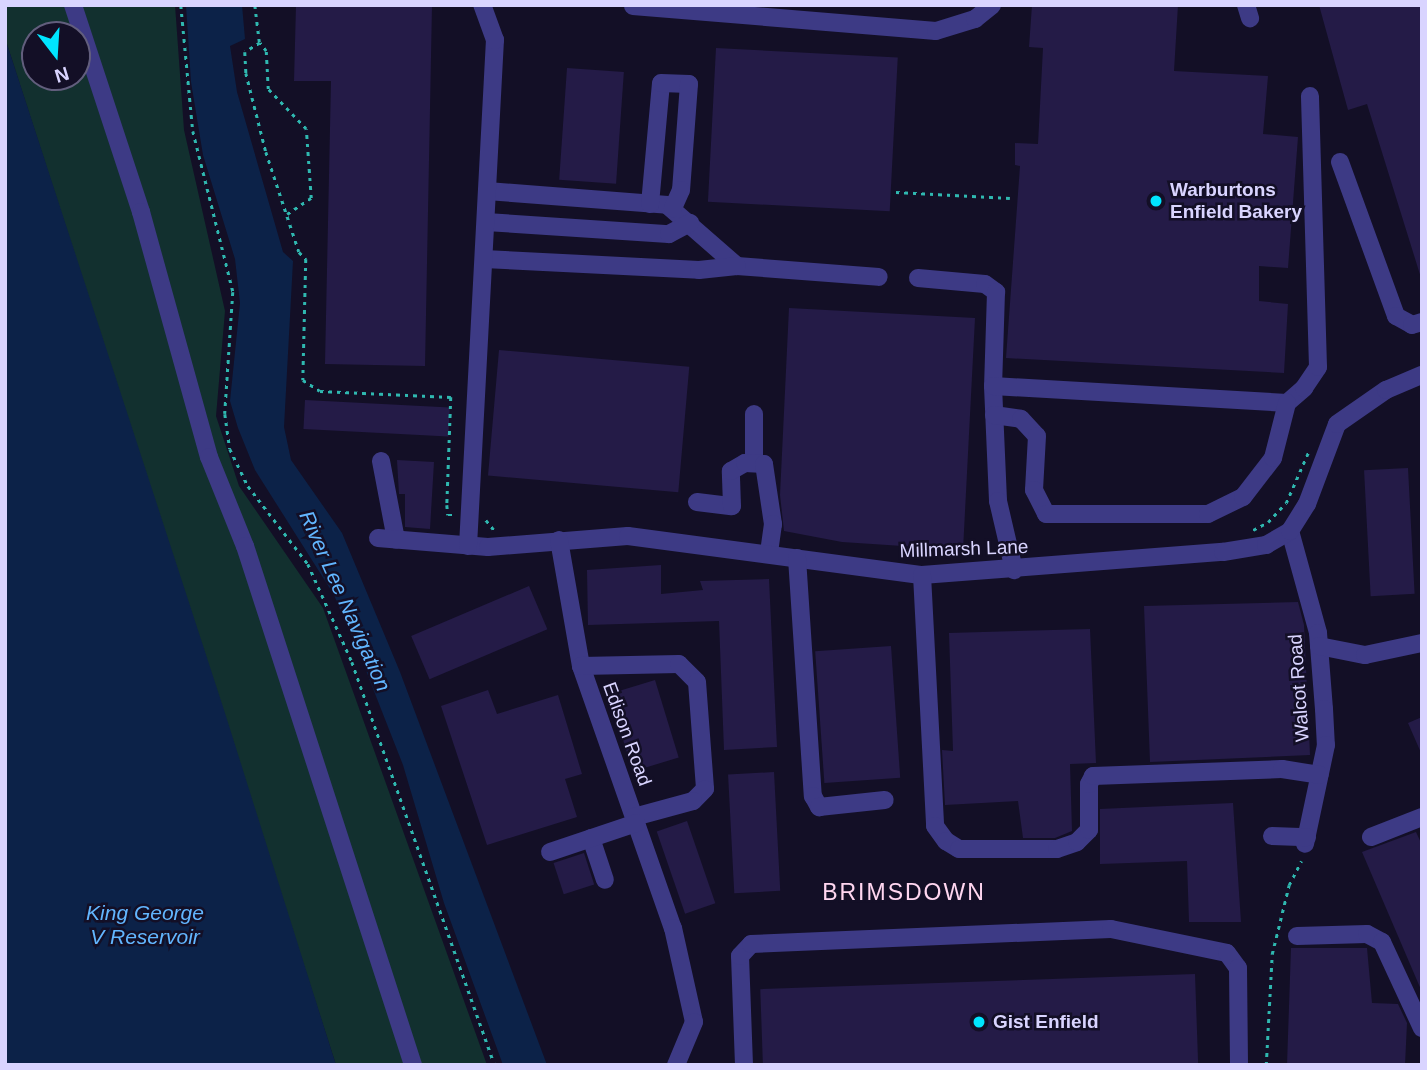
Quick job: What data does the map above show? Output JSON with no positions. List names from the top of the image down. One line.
{"streets":{"street":["Millmarsh Lane","Walcot Road","Edison Road"]},"crossings":[["Millmarsh Lane","Walcot Road"],["Millmarsh Lane","Edison Road"]],"districts":["BRIMSDOWN"],"water":["River Lee Navigation","King George V Reservoir"],"places":["Warburtons Enfield Bakery","Gist Enfield"],"north":"bottom"}
